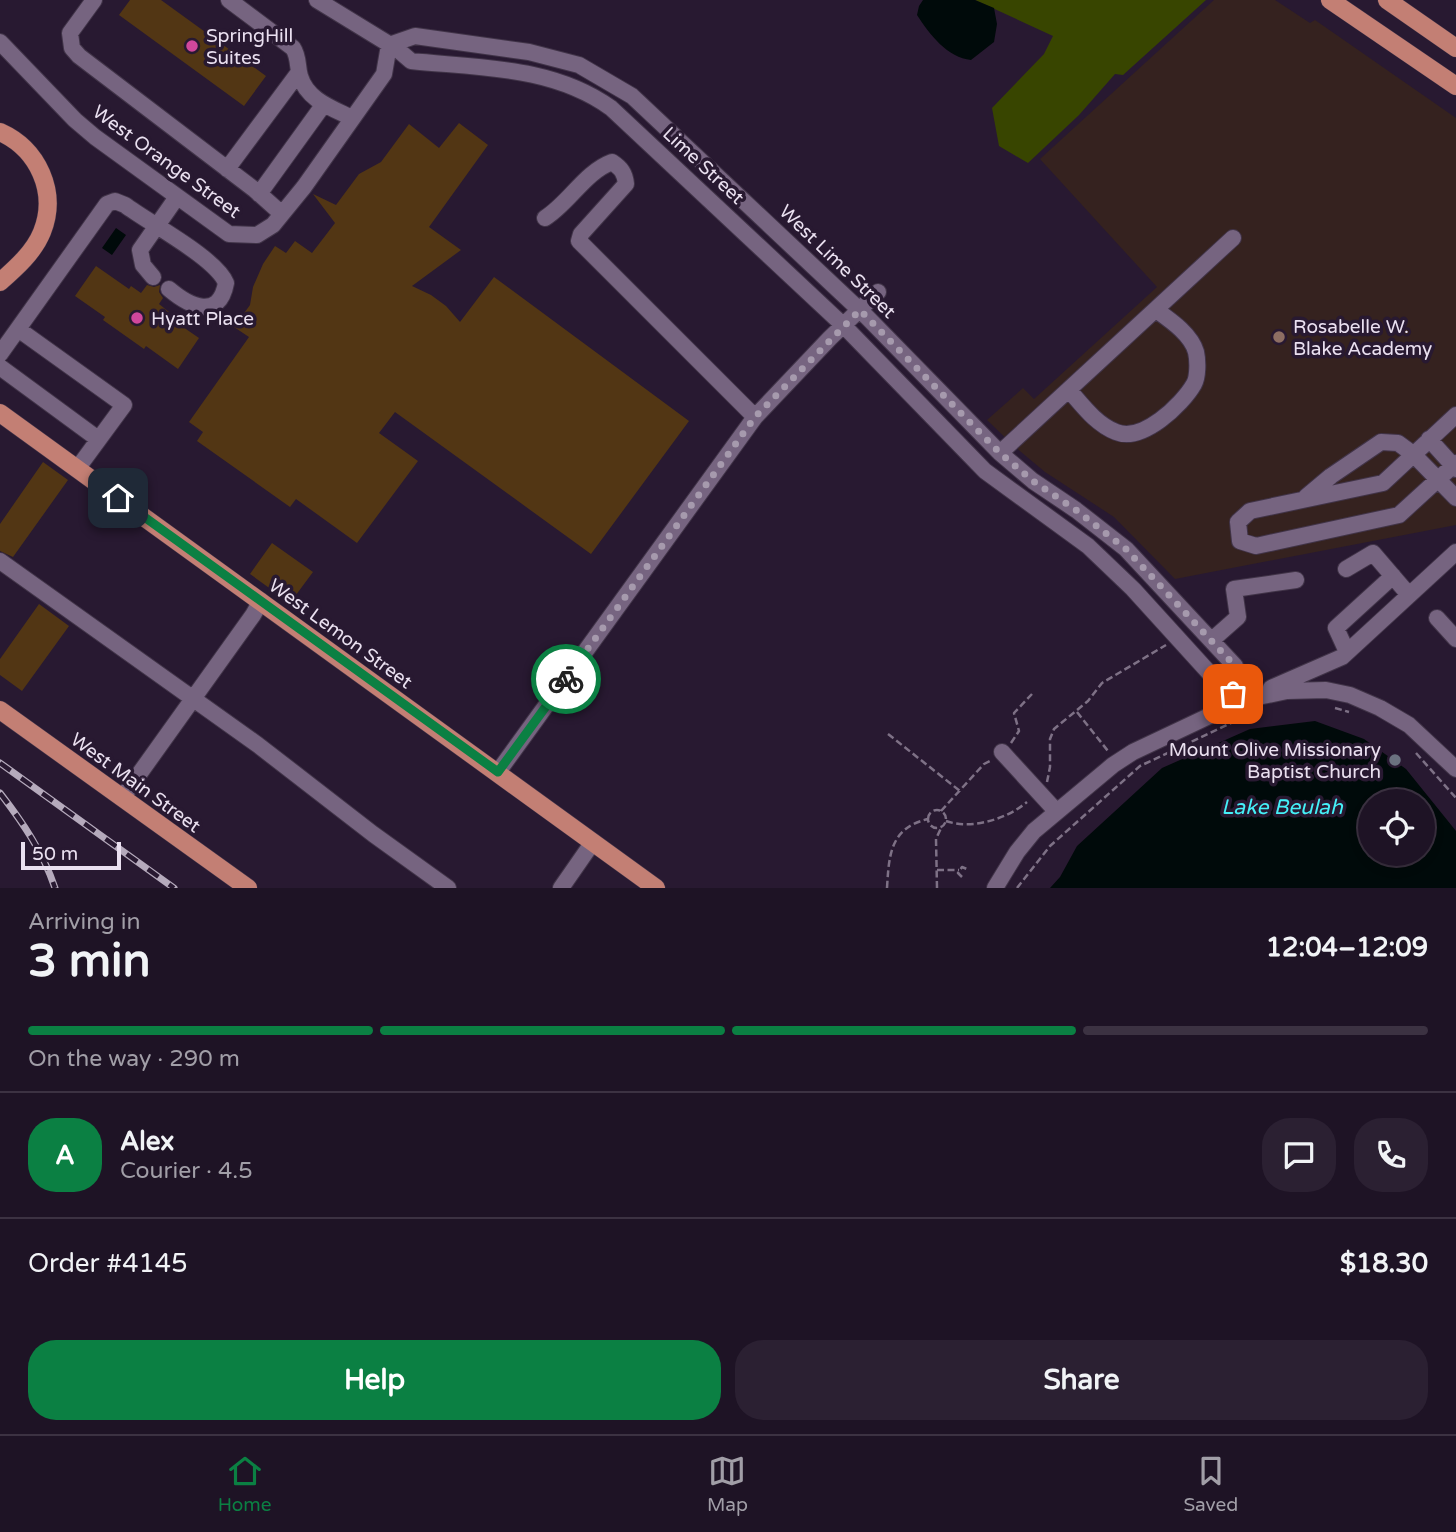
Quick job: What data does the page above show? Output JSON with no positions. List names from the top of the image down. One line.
{"streets":{"main road":["West Lemon Street","West Main Street"],"street":["West Orange Street","Lime Street","West Lime Street"]},"crossings":[["West Orange Street","Lime Street"],["West Orange Street","West Lime Street"],["Lime Street","West Lime Street"]],"water":["Lake Beulah"],"places":["SpringHill Suites","Hyatt Place","Rosabelle W. Blake Academy","Mount Olive Missionary Baptist Church"],"scale_bar":"50 m","page":{"scale":"50 m","heading":["3 min","Arriving in","12:04–12:09"],"panel":["Alex","Courier · 4.5","Order #4145","$18.30"],"bar":"On the way · 290 m","round":"A","buttons":["Help","Share"],"tabs":["Home","Map","Saved"]}}
